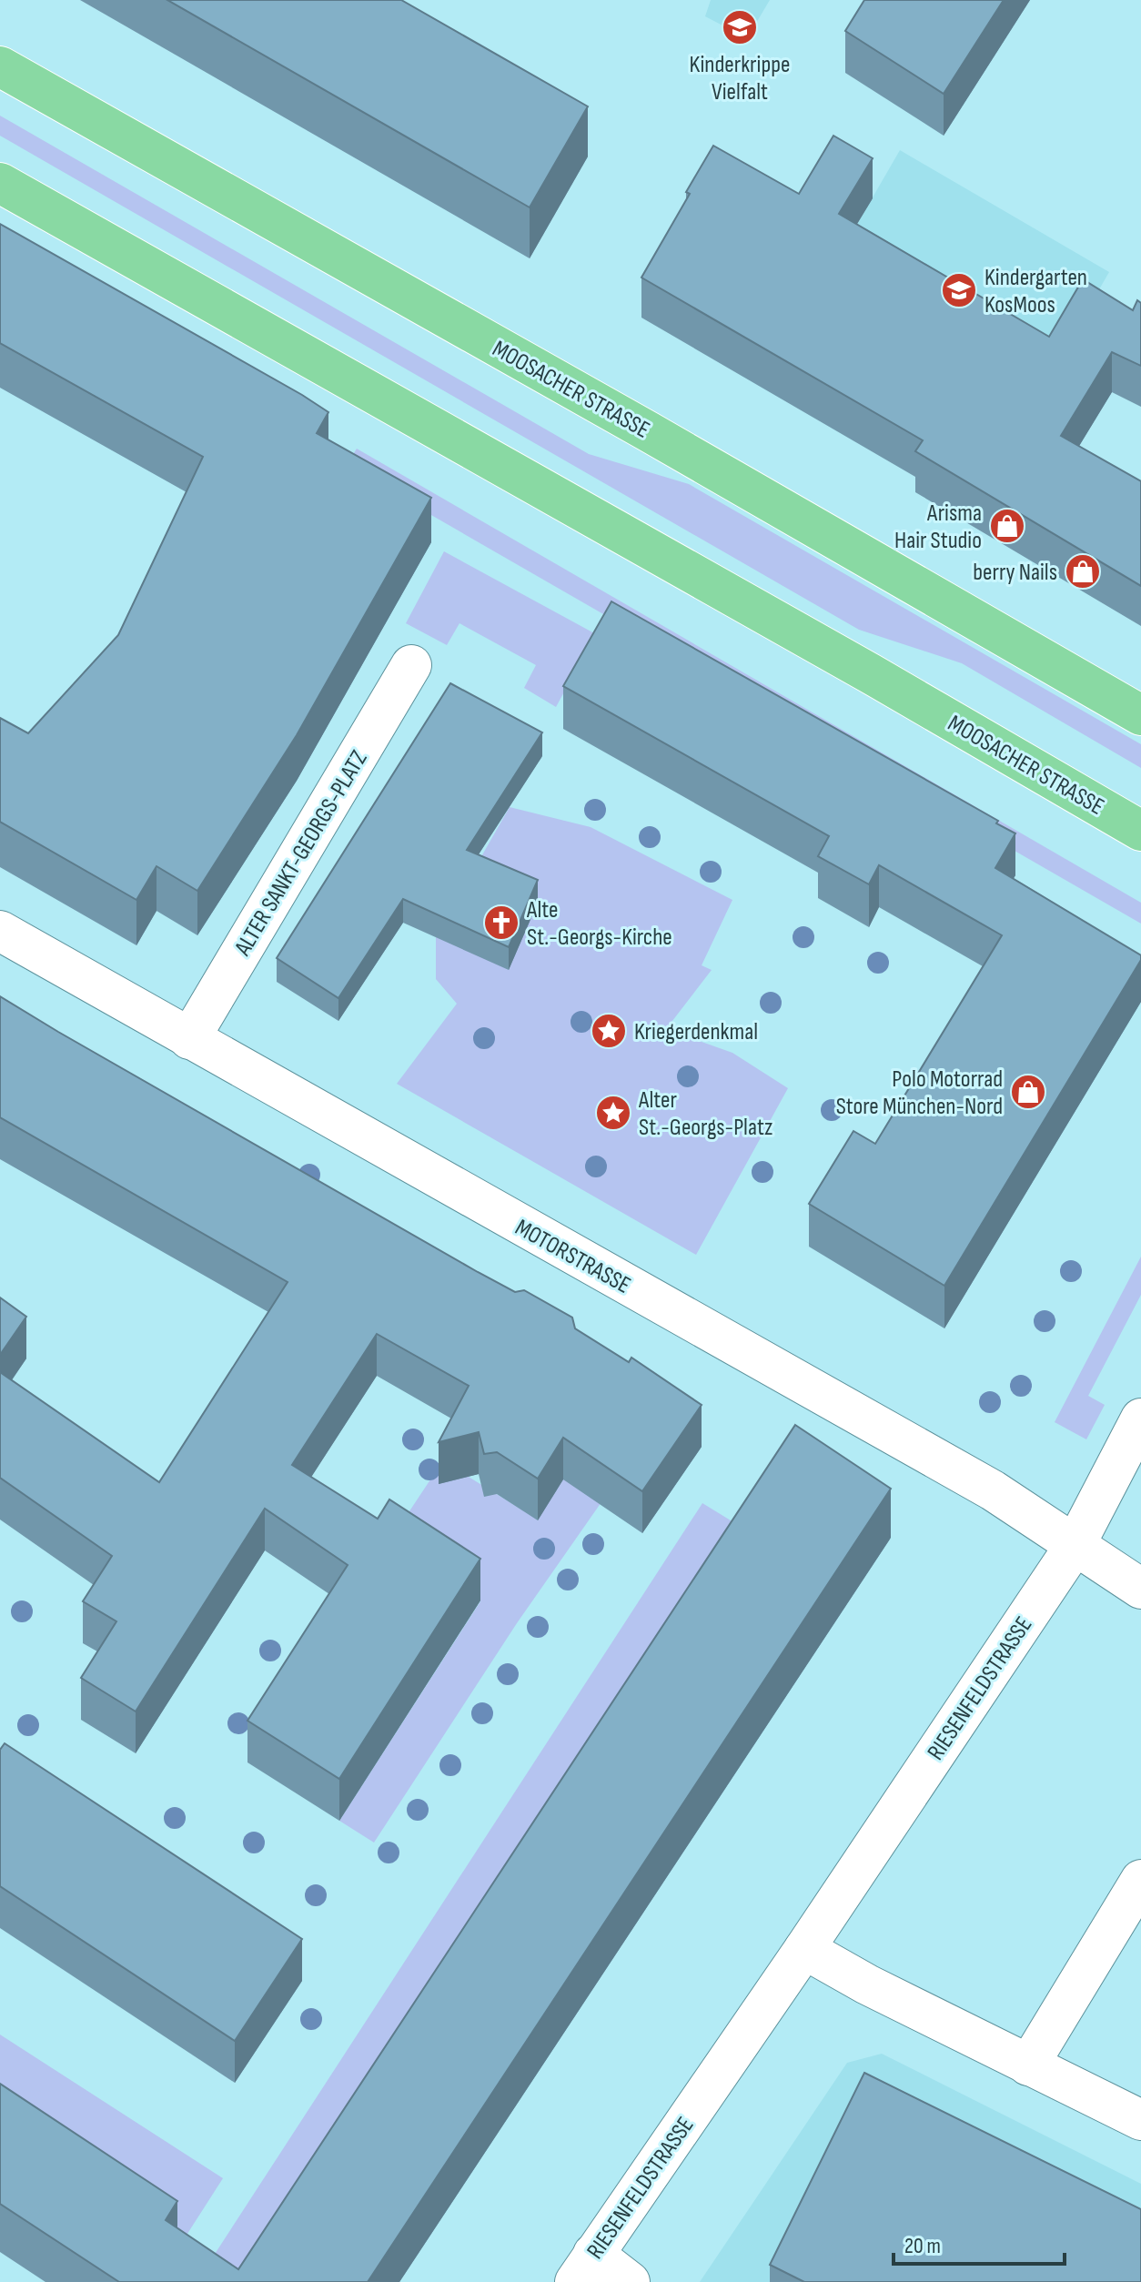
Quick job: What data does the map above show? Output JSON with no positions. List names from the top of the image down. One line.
{"streets":{"main road":["MOOSACHER STRASSE"],"street":["ALTER SANKT-GEORGS-PLATZ","MOTORSTRASSE","RIESENFELDSTRASSE"]},"crossings":[["ALTER SANKT-GEORGS-PLATZ","MOTORSTRASSE"],["MOTORSTRASSE","RIESENFELDSTRASSE"]],"places":{"school or university":["Kinderkrippe Vielfalt","Kindergarten KosMoos"],"shop":["Arisma Hair Studio","berry Nails","Polo Motorrad Store München-Nord"],"church":["Alte St.-Georgs-Kirche"],"place":["Kriegerdenkmal","Alter St.-Georgs-Platz"]},"scale_bar":"20 m"}
